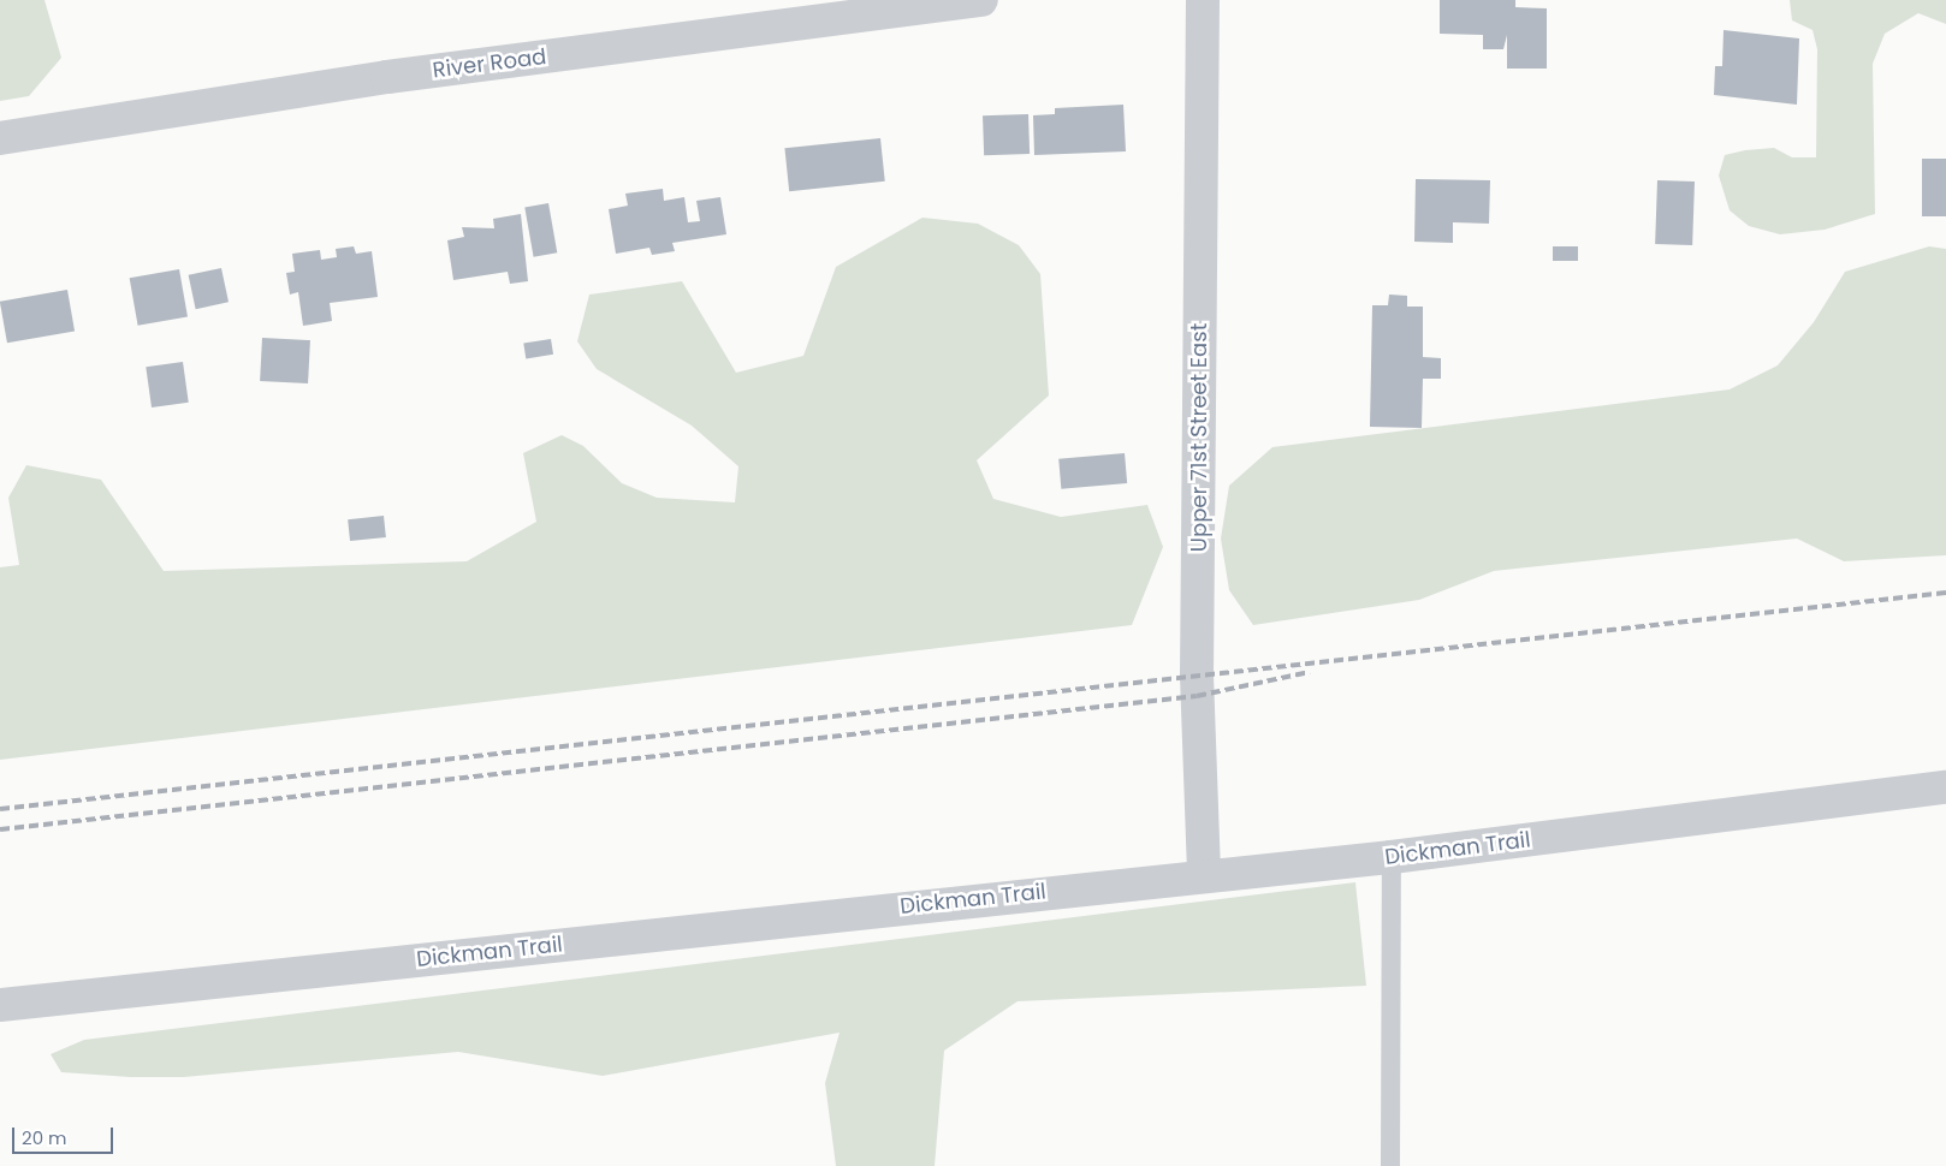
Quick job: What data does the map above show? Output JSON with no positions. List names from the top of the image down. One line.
{"streets":{"street":["River Road","Upper 71st Street East","Dickman Trail"]},"crossings":[["Upper 71st Street East","Dickman Trail"]],"scale_bar":"20 m"}
